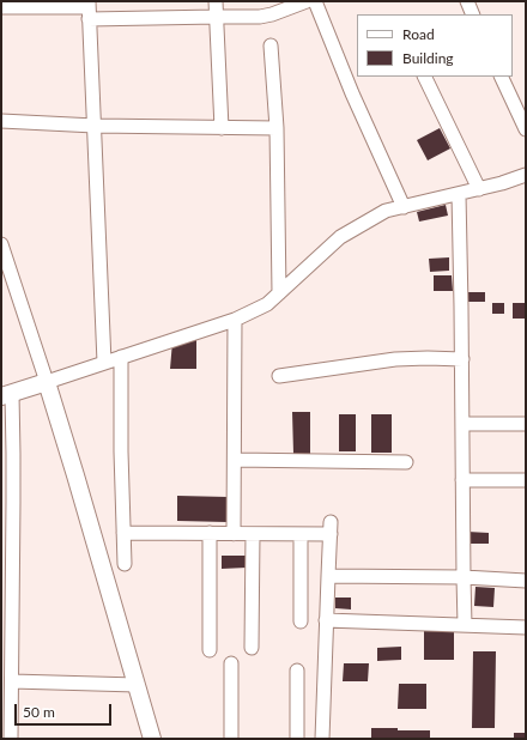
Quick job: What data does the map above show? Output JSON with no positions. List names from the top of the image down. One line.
{"legend":["Road","Building"],"scale_bar":"50 m"}
